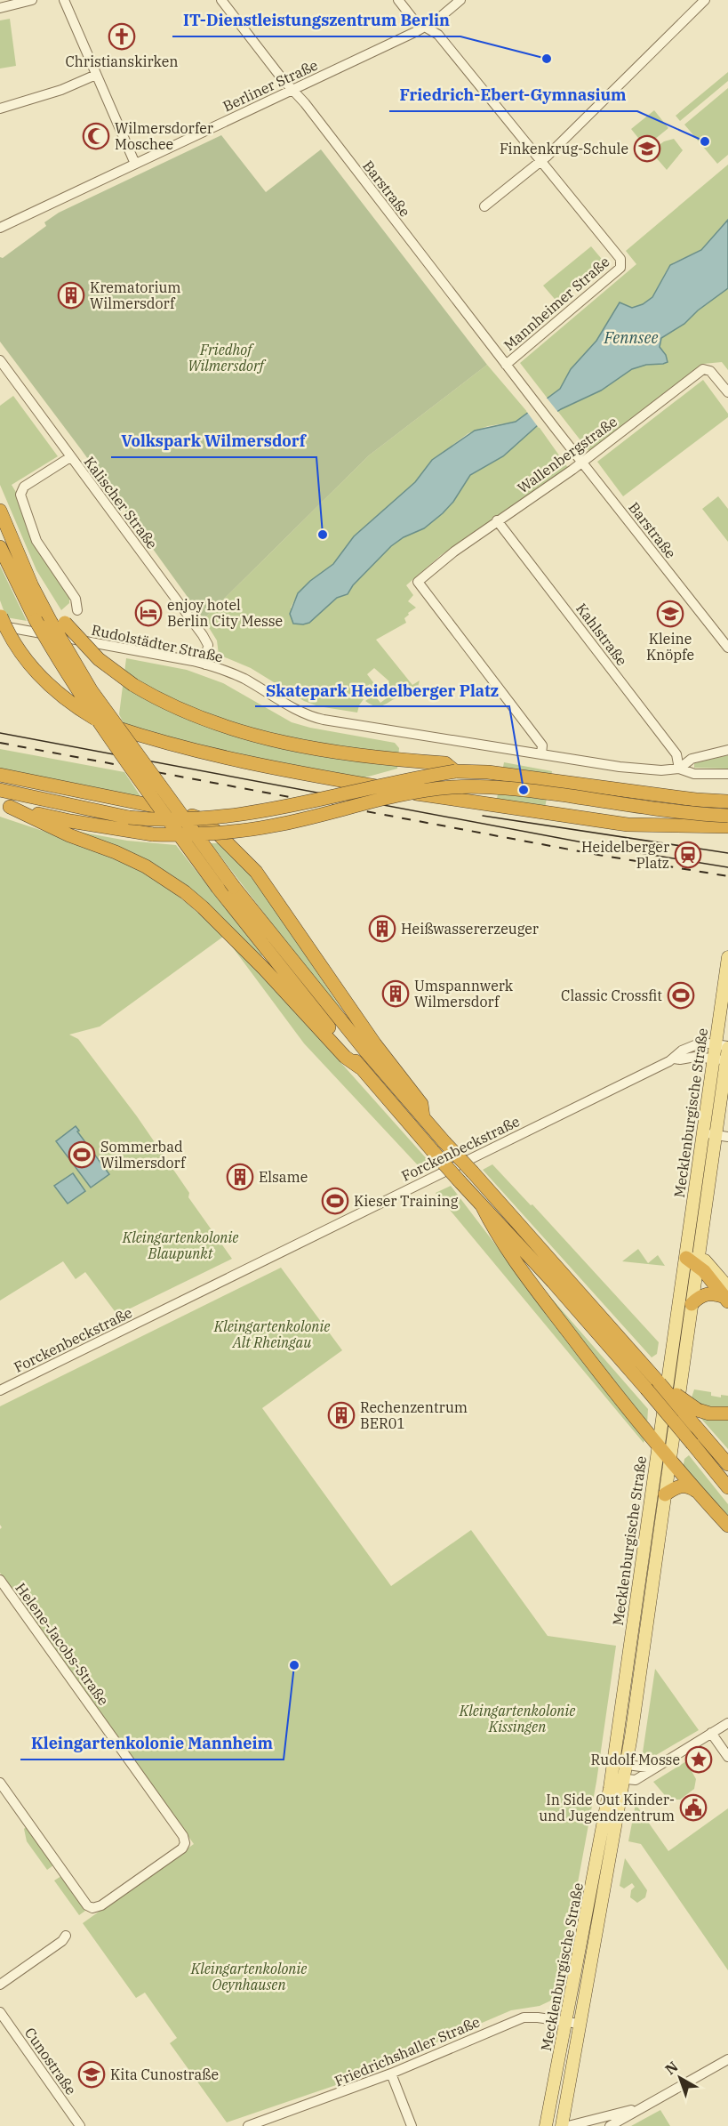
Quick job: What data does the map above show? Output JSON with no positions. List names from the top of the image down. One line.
{"streets":{"main road":["Mecklenburgische Straße"],"street":["Berliner Straße","Barstraße","Mannheimer Straße","Wallenbergstraße","Kalischer Straße","Kahlstraße","Rudolstädter Straße","Forckenbeckstraße","Helene-Jacobs-Straße","Friedrichshaller Straße","Cunostraße"]},"crossings":[["Berliner Straße","Barstraße"],["Berliner Straße","Mannheimer Straße"],["Barstraße","Mannheimer Straße"],["Barstraße","Wallenbergstraße"],["Wallenbergstraße","Kahlstraße"],["Wallenbergstraße","Rudolstädter Straße"],["Kalischer Straße","Rudolstädter Straße"],["Kahlstraße","Rudolstädter Straße"],["Mecklenburgische Straße","Forckenbeckstraße"],["Mecklenburgische Straße","Friedrichshaller Straße"]],"water":["Fennsee"],"parks":["Friedhof Wilmersdorf","Kleingartenkolonie Blaupunkt","Kleingartenkolonie Alt Rheingau","Kleingartenkolonie Kissingen","Kleingartenkolonie Oeynhausen"],"places":{"church":["Christianskirken"],"other":["IT-Dienstleistungszentrum Berlin","Friedrich-Ebert-Gymnasium","Volkspark Wilmersdorf","Skatepark Heidelberger Platz","Kleingartenkolonie Mannheim"],"mosque":["Wilmersdorfer Moschee"],"school or university":["Finkenkrug-Schule","Kleine Knöpfe","Kita Cunostraße"],"building":["Krematorium Wilmersdorf","Heißwassererzeuger","Umspannwerk Wilmersdorf","Elsame","Rechenzentrum BER01"],"hotel":["enjoy hotel Berlin City Messe"],"station":["Heidelberger Platz"],"sports":["Classic Crossfit","Sommerbad Wilmersdorf","Kieser Training"],"place":["Rudolf Mosse"],"public building":["In Side Out Kinder- und Jugendzentrum"]},"north":"top left"}
